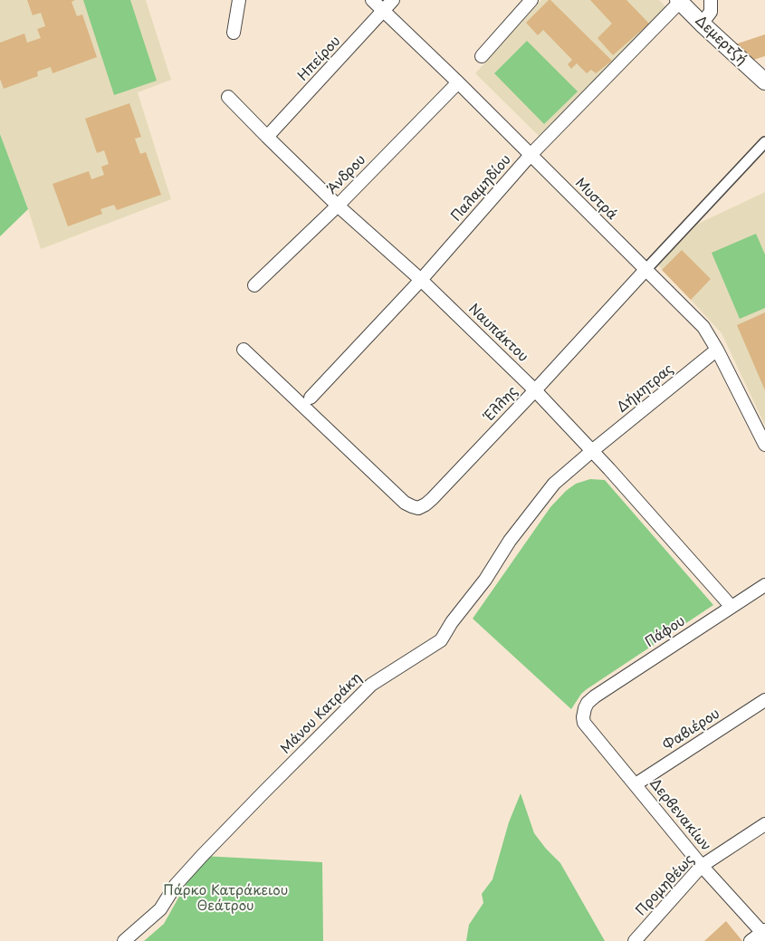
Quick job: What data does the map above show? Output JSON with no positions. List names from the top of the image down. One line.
{"streets":{"street":["Δεμερτζή","Ηπείρου","Άνδρου","Παλαμηδίου","Μυστρά","Ναυπάκτου","Δήμητρας","Έλλης","Πάφου","Μάνου Κατράκη","Φαβιέρου","Δερβενακίων","Προμηθέως"]},"crossings":[["Δεμερτζή","Παλαμηδίου"],["Ηπείρου","Μυστρά"],["Ηπείρου","Ναυπάκτου"],["Άνδρου","Μυστρά"],["Άνδρου","Ναυπάκτου"],["Παλαμηδίου","Μυστρά"],["Παλαμηδίου","Ναυπάκτου"],["Μυστρά","Δήμητρας"],["Μυστρά","Έλλης"],["Ναυπάκτου","Δήμητρας"],["Ναυπάκτου","Έλλης"],["Ναυπάκτου","Πάφου"],["Ναυπάκτου","Μάνου Κατράκη"],["Δήμητρας","Μάνου Κατράκη"],["Πάφου","Δερβενακίων"],["Φαβιέρου","Δερβενακίων"],["Δερβενακίων","Προμηθέως"]],"parks":["Πάρκο Κατράκειου Θεάτρου"]}
